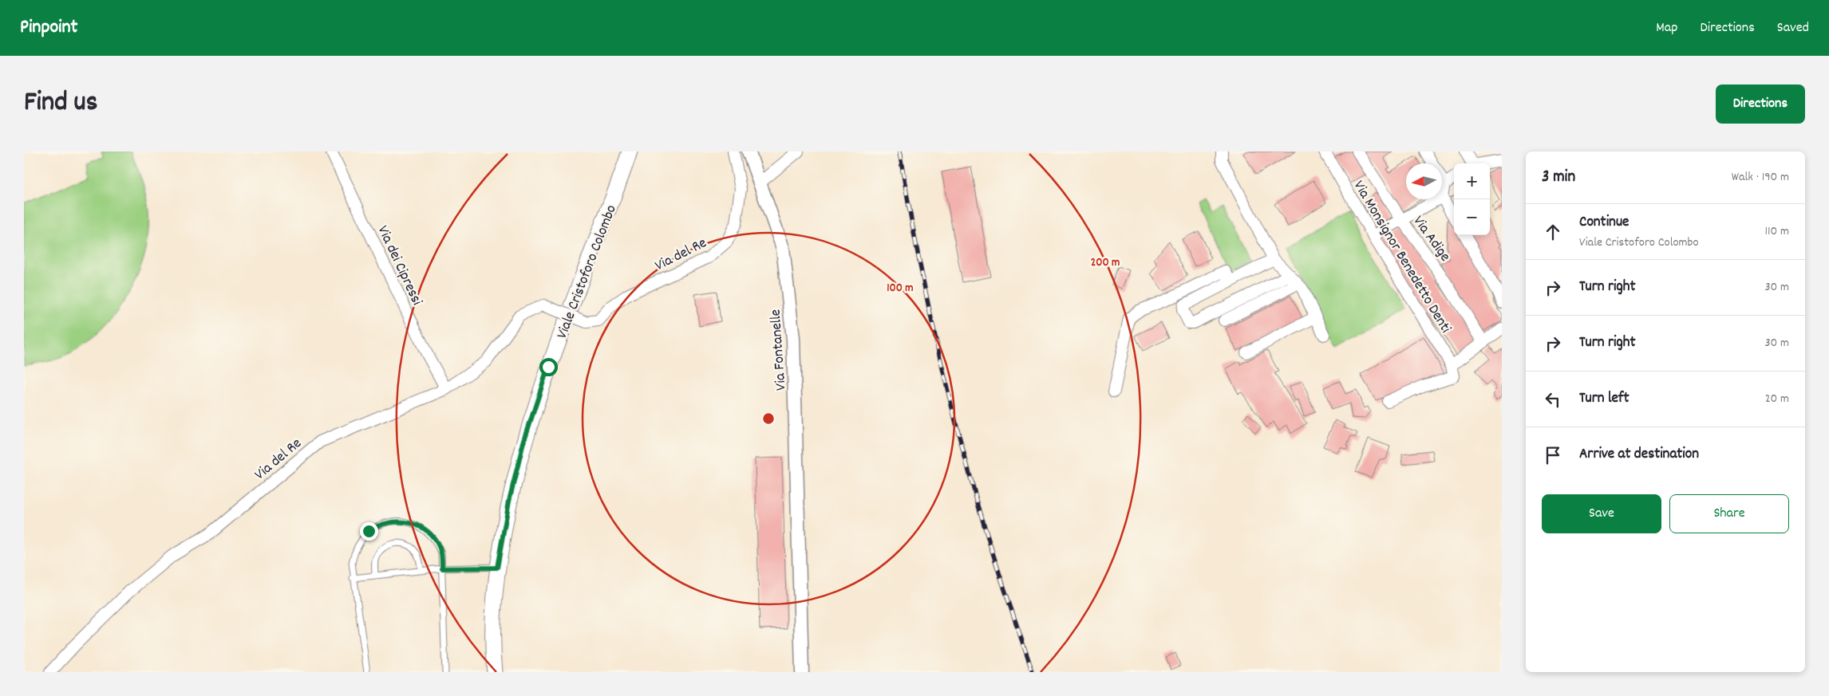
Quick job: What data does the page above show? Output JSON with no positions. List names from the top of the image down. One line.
{"streets":{"main road":["Viale Cristoforo Colombo"],"street":["Via Adige","Via del Re","Via Monsignor Benedetto Denti","Via dei Cipressi","Via Fontanelle"]},"crossings":[["Via del Re","Via dei Cipressi"]],"north":"left","page":{"header":"Pinpoint","nav":["Map","Directions","Saved"],"title":"Find us","buttons":["Directions",["Save","Share"]],"heading":["3 min","Walk · 190 m"],"map_buttons":["+","−"],"list":[["Continue","Viale Cristoforo Colombo","110 m"],["Turn right","30 m"],["Turn right","30 m"],["Turn left","20 m"],"Arrive at destination"]},"rings":["200 m","100 m"]}
